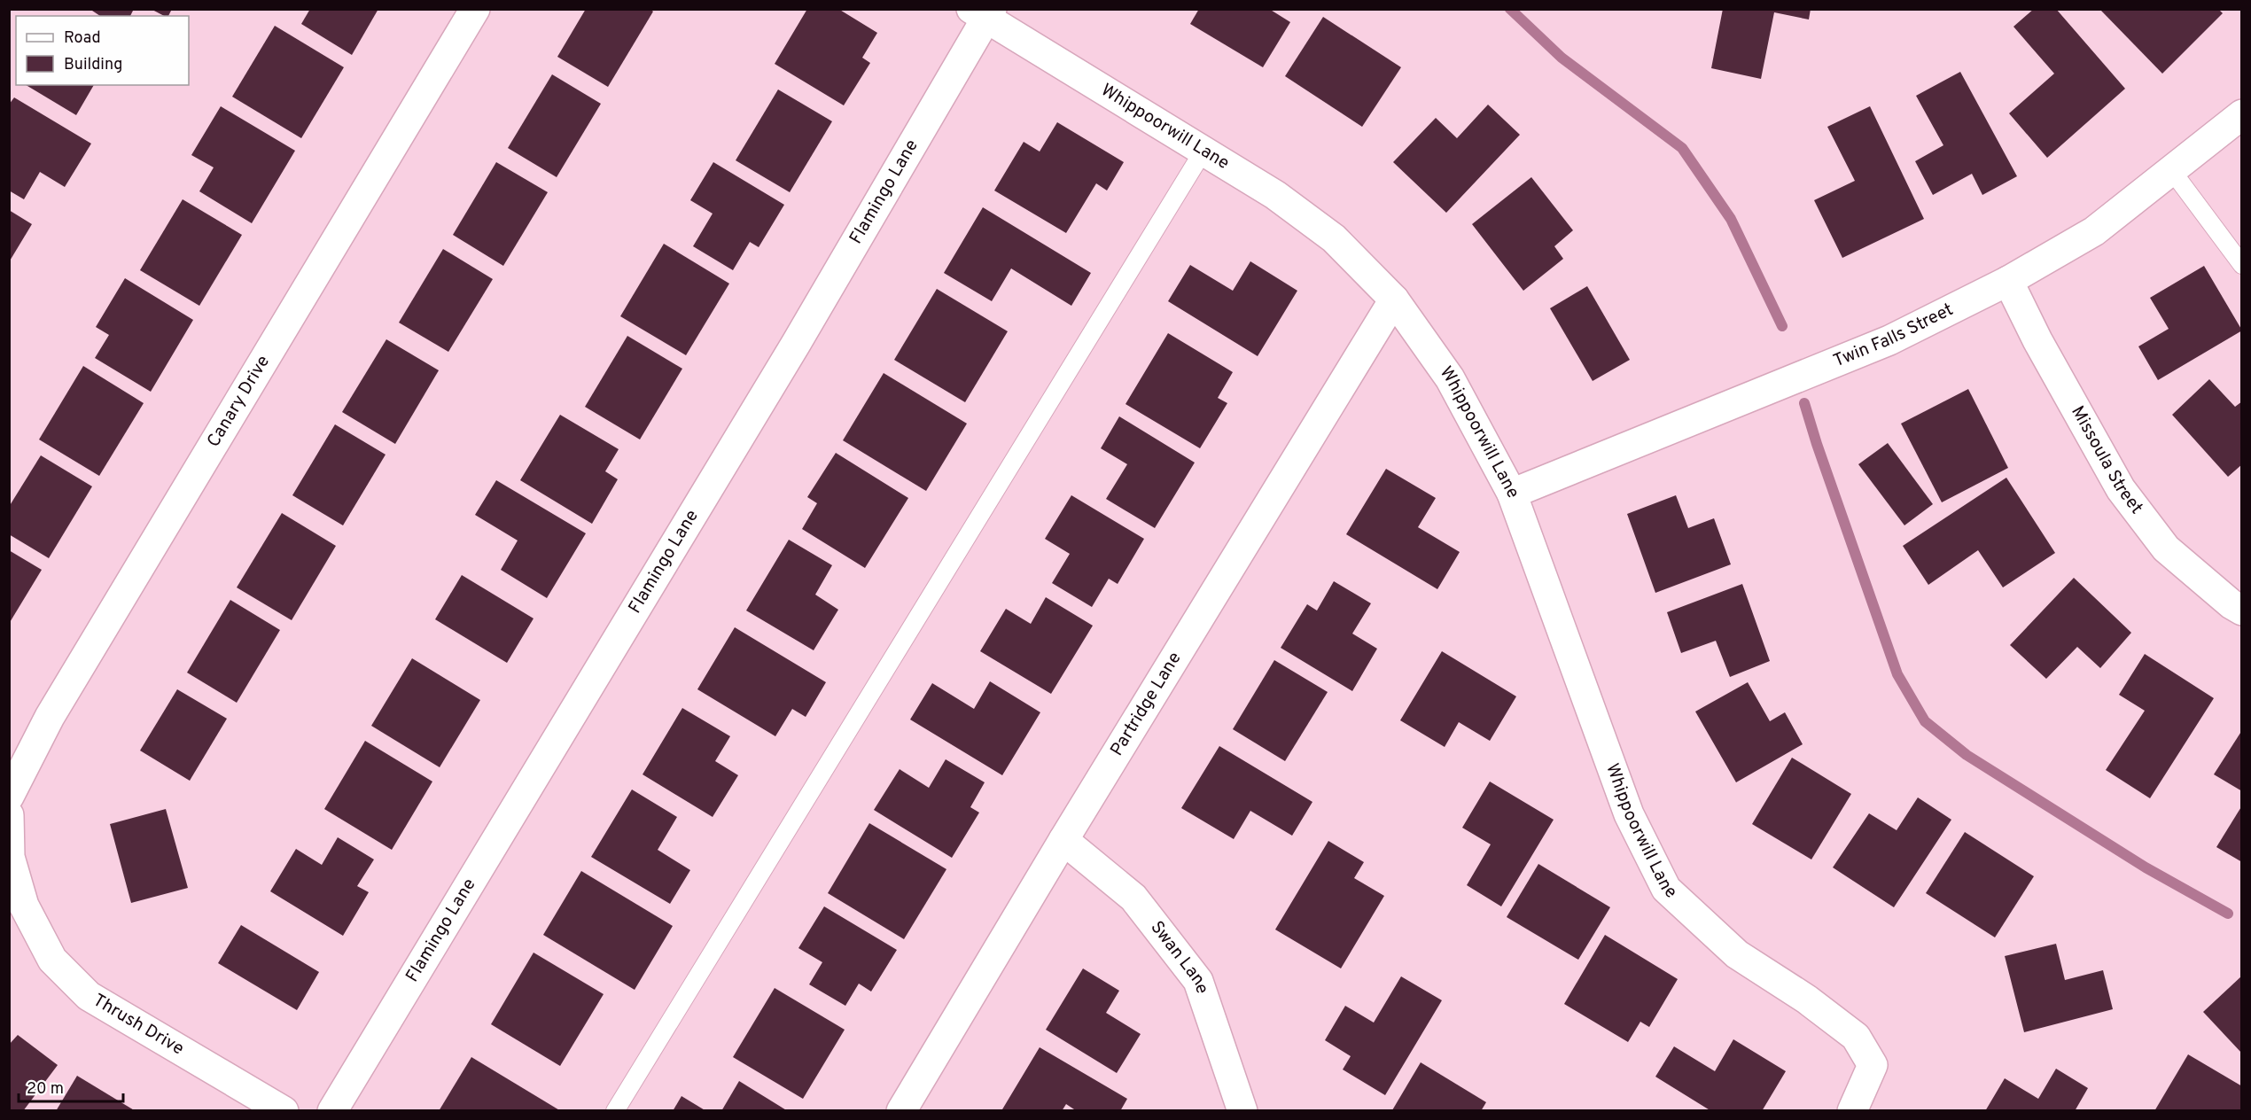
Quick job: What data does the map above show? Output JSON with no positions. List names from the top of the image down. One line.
{"streets":{"street":["Whippoorwill Lane","Flamingo Lane","Twin Falls Street","Canary Drive","Missoula Street","Partridge Lane","Swan Lane","Thrush Drive"]},"crossings":[["Whippoorwill Lane","Flamingo Lane"],["Whippoorwill Lane","Twin Falls Street"],["Whippoorwill Lane","Partridge Lane"],["Twin Falls Street","Missoula Street"],["Partridge Lane","Swan Lane"]],"legend":["Road","Building"],"scale_bar":"20 m"}
